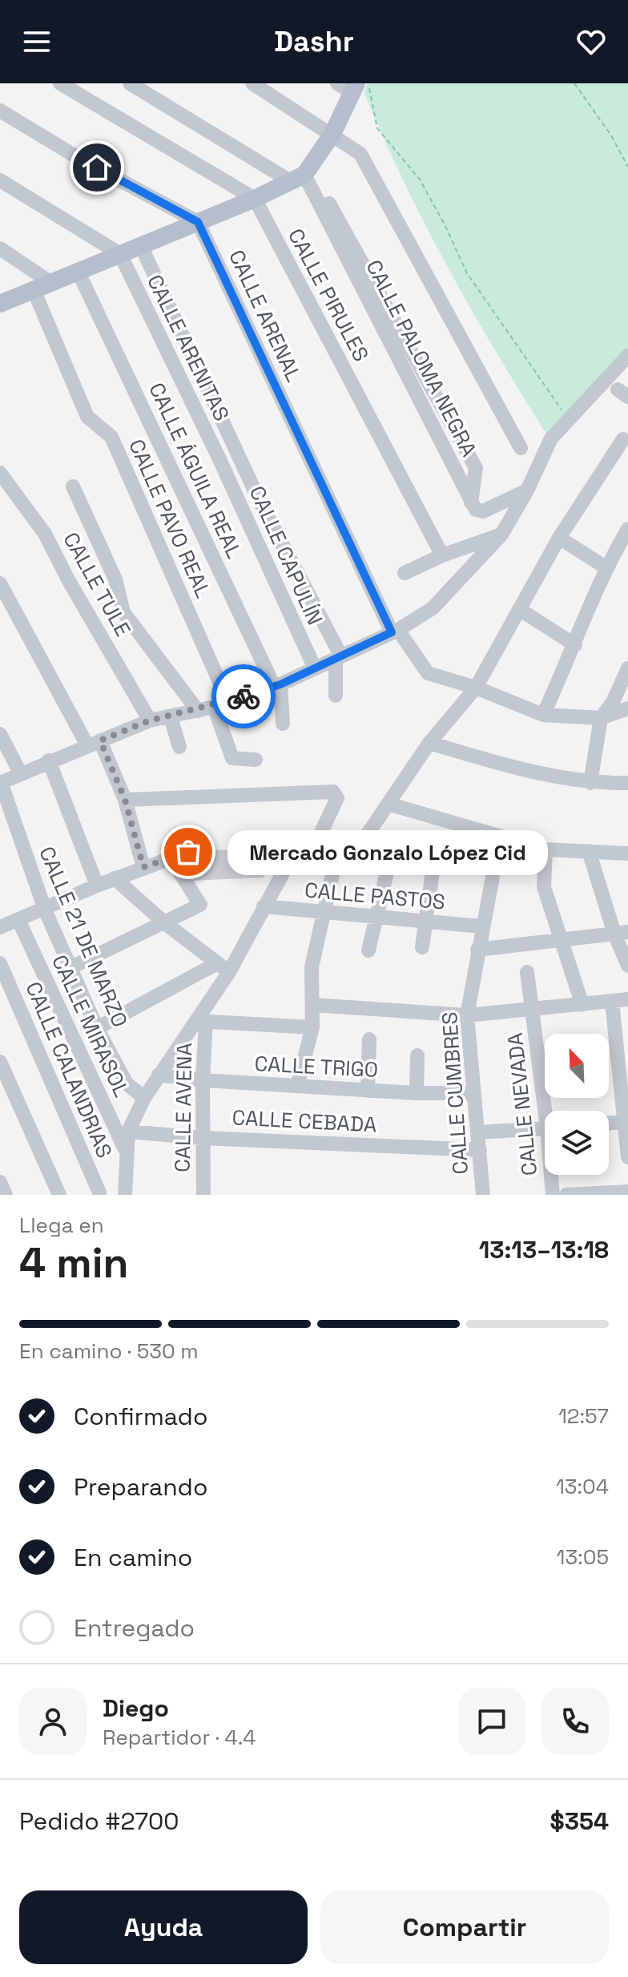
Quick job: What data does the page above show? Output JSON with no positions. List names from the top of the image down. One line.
{"streets":{"street":["CALLE PIRULES","CALLE ARENAL","CALLE ARENITAS","CALLE PALOMA NEGRA","CALLE ÁGUILA REAL","CALLE PAVO REAL","CALLE CAPULÍN","CALLE TULE","CALLE PASTOS","CALLE 21 DE MARZO","CALLE MIRASOL","CALLE TRIGO","CALLE CALANDRIAS","CALLE CUMBRES","CALLE NEVADA","CALLE AVENA","CALLE CEBADA"]},"crossings":[["CALLE ARENITAS","CALLE CAPULÍN"],["CALLE PASTOS","CALLE CUMBRES"],["CALLE TRIGO","CALLE CUMBRES"],["CALLE TRIGO","CALLE AVENA"],["CALLE CUMBRES","CALLE CEBADA"],["CALLE AVENA","CALLE CEBADA"]],"places":["Mercado Gonzalo López Cid"],"north":"top left","page":{"header":"Dashr","bubble":"Mercado Gonzalo López Cid","heading":["4 min","Llega en","13:13–13:18"],"panel":["Diego","Repartidor · 4.4","Pedido #2700","$354"],"bar":"En camino · 530 m","list":[["Confirmado","12:57"],["Preparando","13:04"],["En camino","13:05"],"Entregado"],"buttons":["Ayuda","Compartir"]}}
